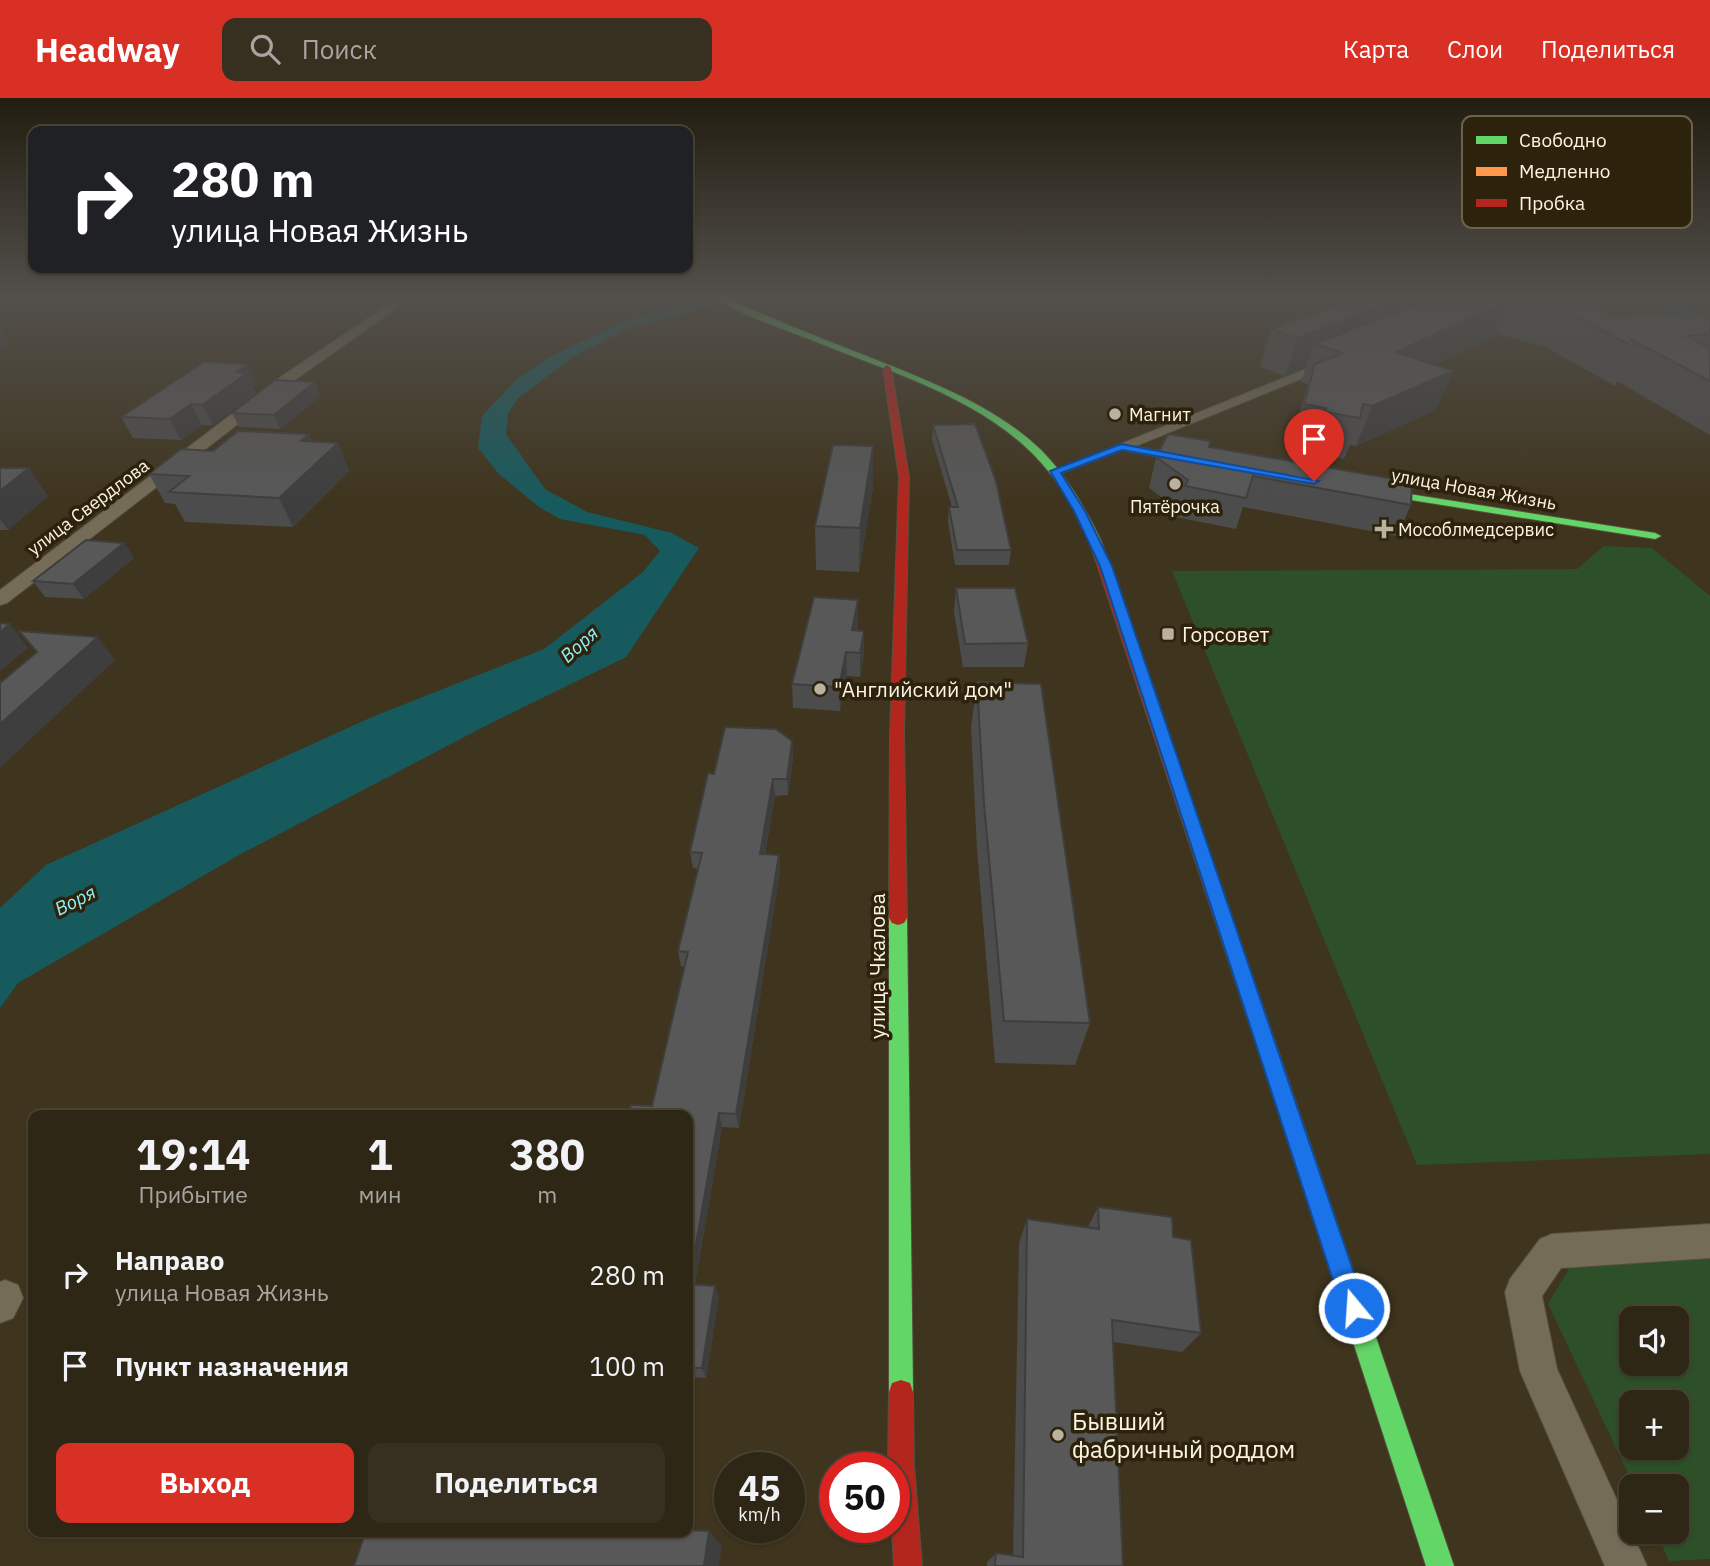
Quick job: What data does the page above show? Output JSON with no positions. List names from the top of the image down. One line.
{"streets":{"street":["улица Новая Жизнь","улица Свердлова","улица Чкалова"]},"water":["Воря"],"places":{"other":["Магнит","Пятёрочка","\"Английский дом\"","Бывший фабричный роддом"],"health":["Мособлмедсервис"],"transit":["Горсовет"]},"legend":["Свободно","Медленно","Пробка"],"page":{"header":"Headway","search":"Поиск","nav":["Карта","Слои","Поделиться"],"turn":["280 m","улица Новая Жизнь"],"eta":["19:14","Прибытие","1","мин","380","m"],"list":[{"name":"Направо","note":"улица Новая Жизнь","value":"280 m"},{"name":"Пункт назначения","value":"100 m"}],"map_buttons":["+","−"],"buttons":["Выход","Поделиться"],"speed":"45 km/h","limit":"50"}}
